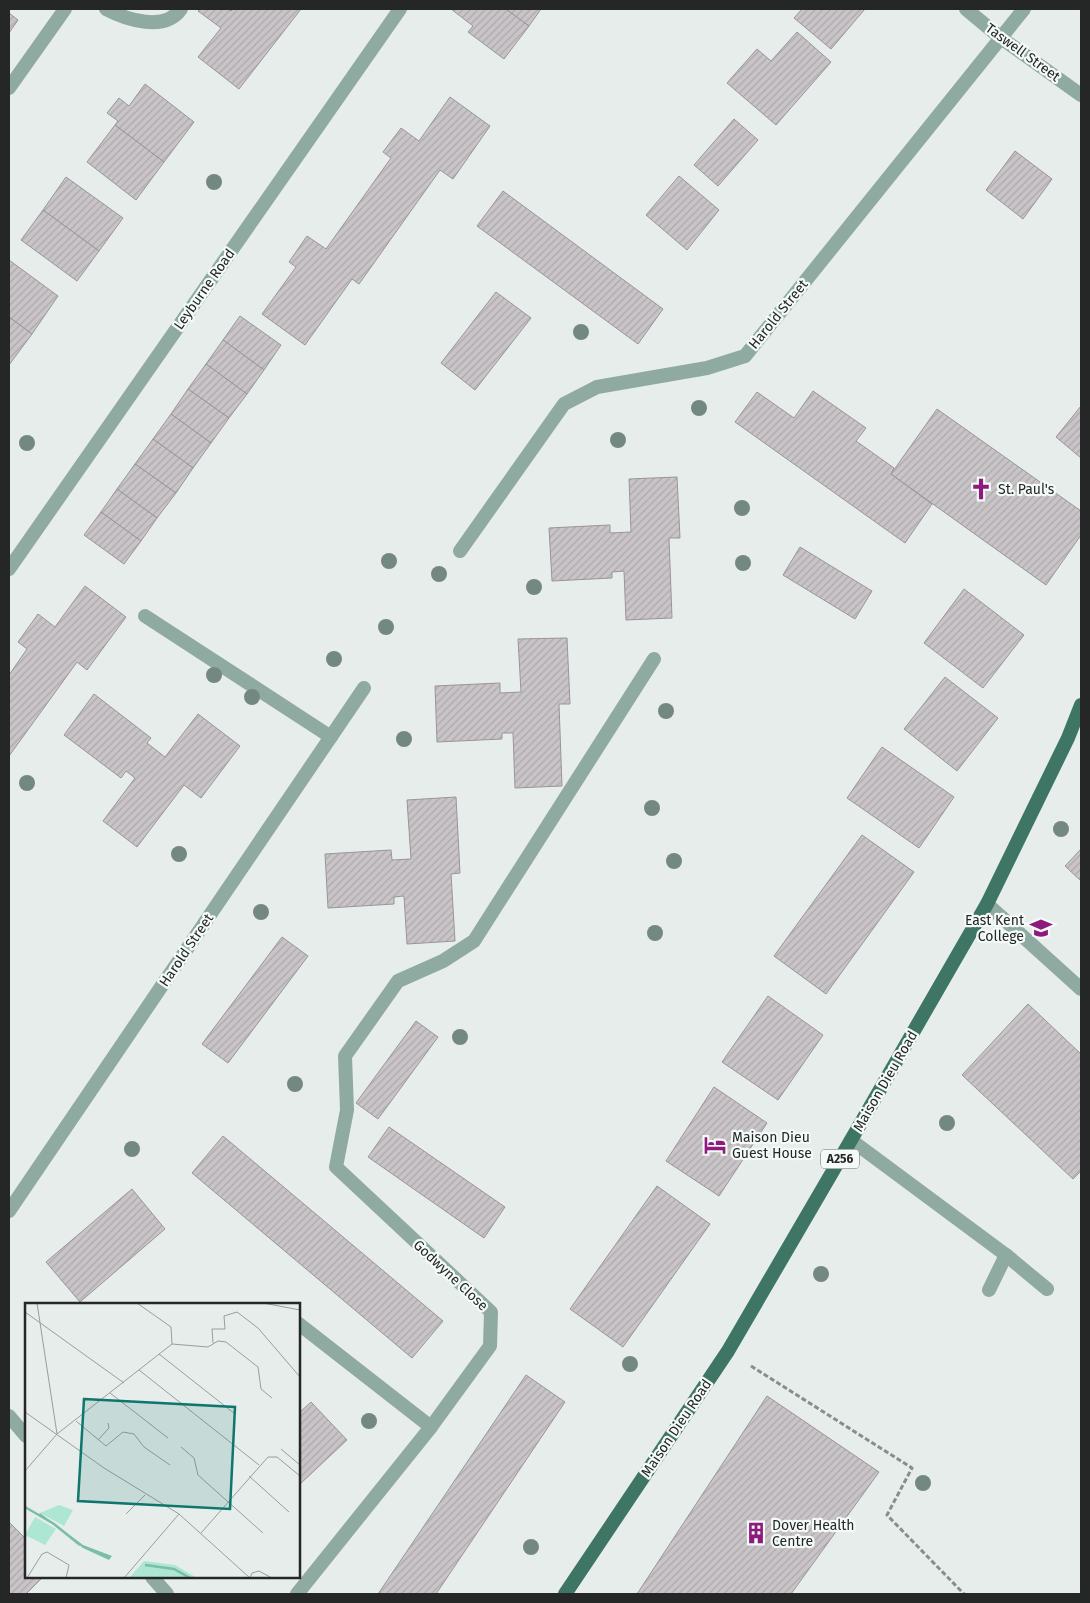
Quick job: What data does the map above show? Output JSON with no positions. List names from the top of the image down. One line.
{"streets":{"main road":["Maison Dieu Road","A256"],"street":["Taswell Street","Leyburne Road","Harold Street","Godwyne Close"]},"crossings":[["Taswell Street","Harold Street"]],"places":{"church":["St. Paul's"],"school or university":["East Kent College"],"hotel":["Maison Dieu Guest House"],"building":["Dover Health Centre"]}}
